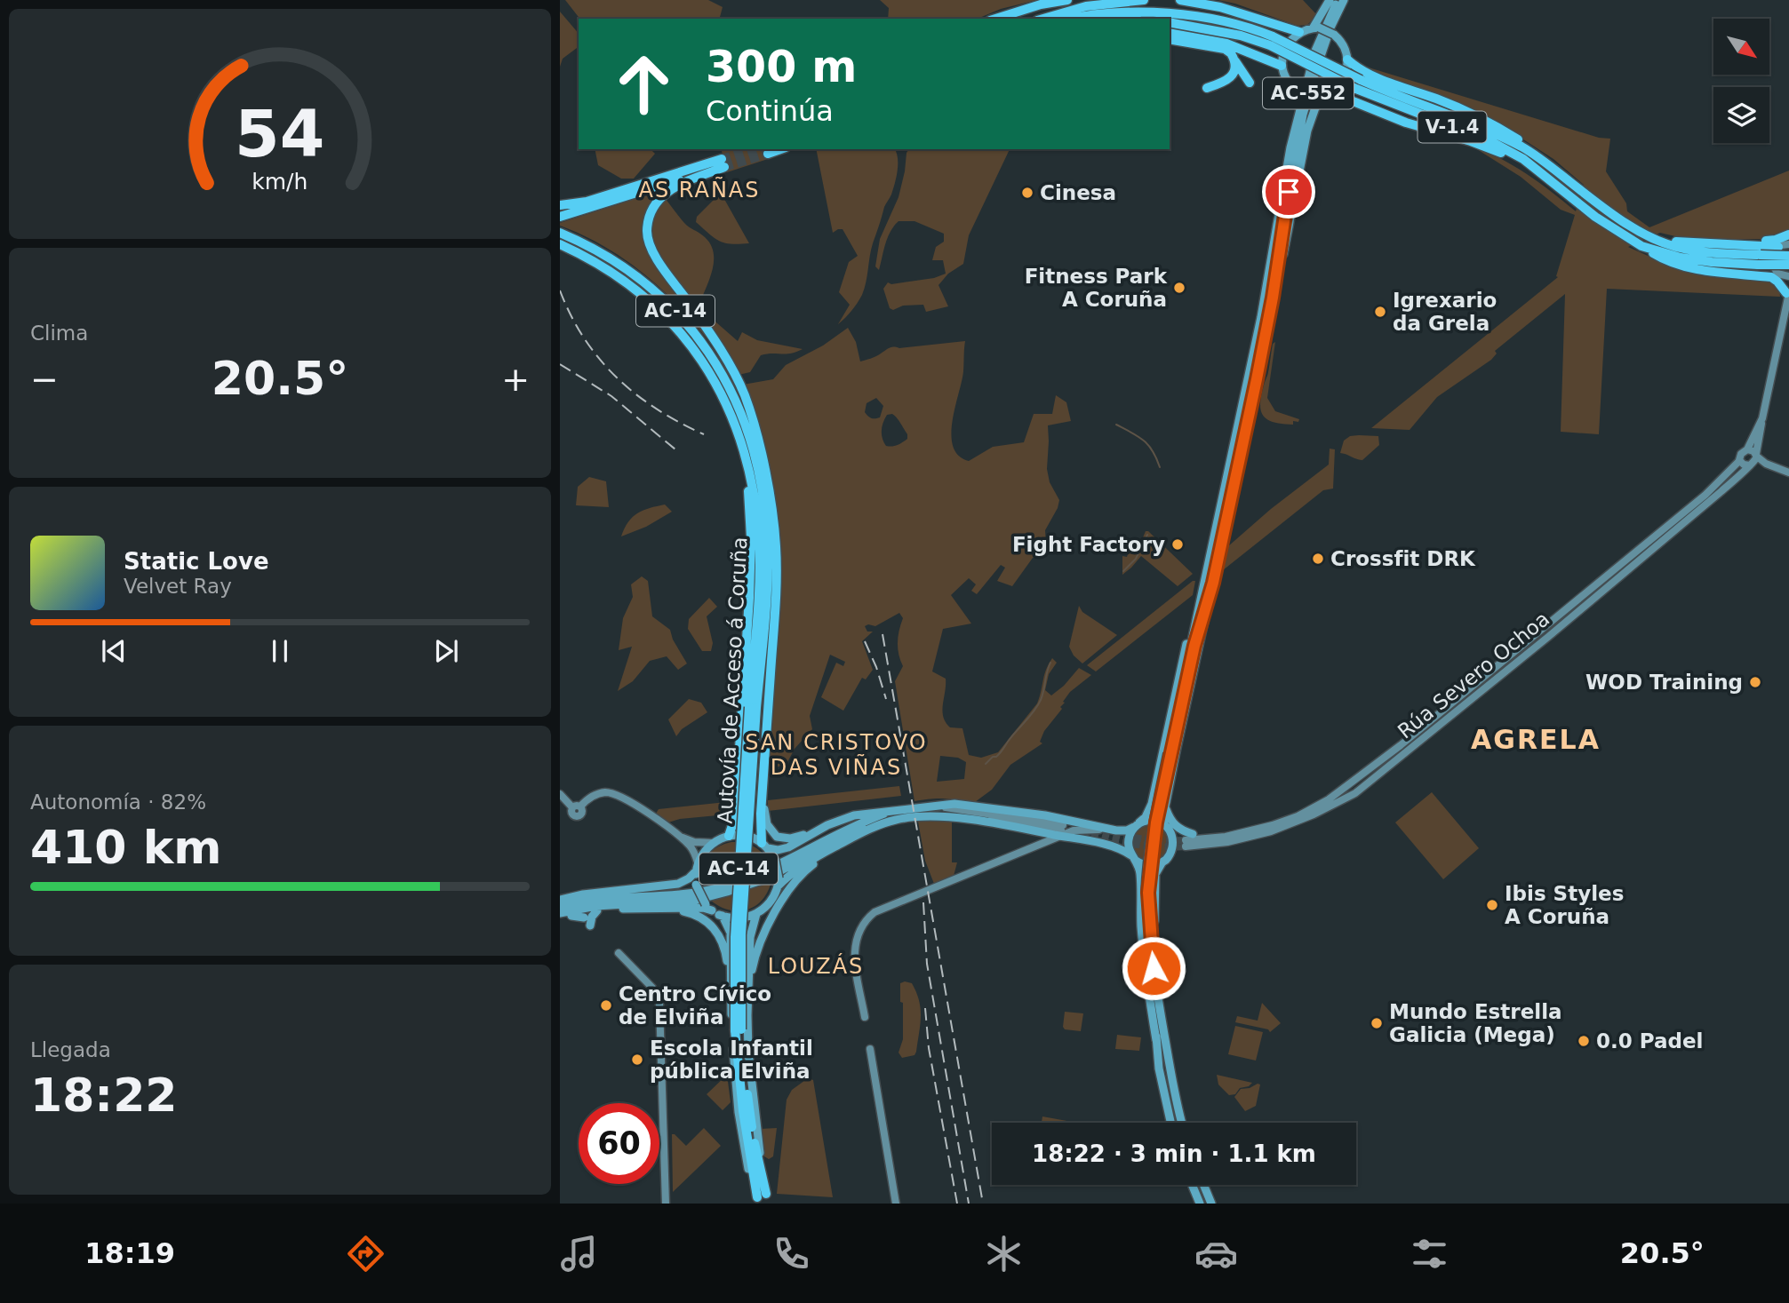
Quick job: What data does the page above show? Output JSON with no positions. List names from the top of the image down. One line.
{"streets":{"highway":["V-1.4","AC-14","Autovía de Acceso á Coruña"],"main road":["AC-552","Rúa Severo Ochoa"]},"districts":["AS RAÑAS","AGRELA","SAN CRISTOVO DAS VIÑAS","LOUZÁS"],"places":["Cinesa","Fitness Park A Coruña","Igrexario da Grela","Fight Factory","Crossfit DRK","WOD Training","Ibis Styles A Coruña","Centro Cívico de Elviña","Mundo Estrella Galicia (Mega)","0.0 Padel","Escola Infantil pública Elviña"],"north":"bottom right","page":{"turn":["300 m","Continúa"],"tile":["Clima",["Autonomía · 82%","410 km"],["Llegada","18:22"]],"heat":["−","20.5°","+"],"song":["Static Love","Velvet Ray"],"limit":"60","trip":"18:22 · 3 min · 1.1 km","tabs":["18:19","20.5°"],"gauge":["54","km/h"]}}
